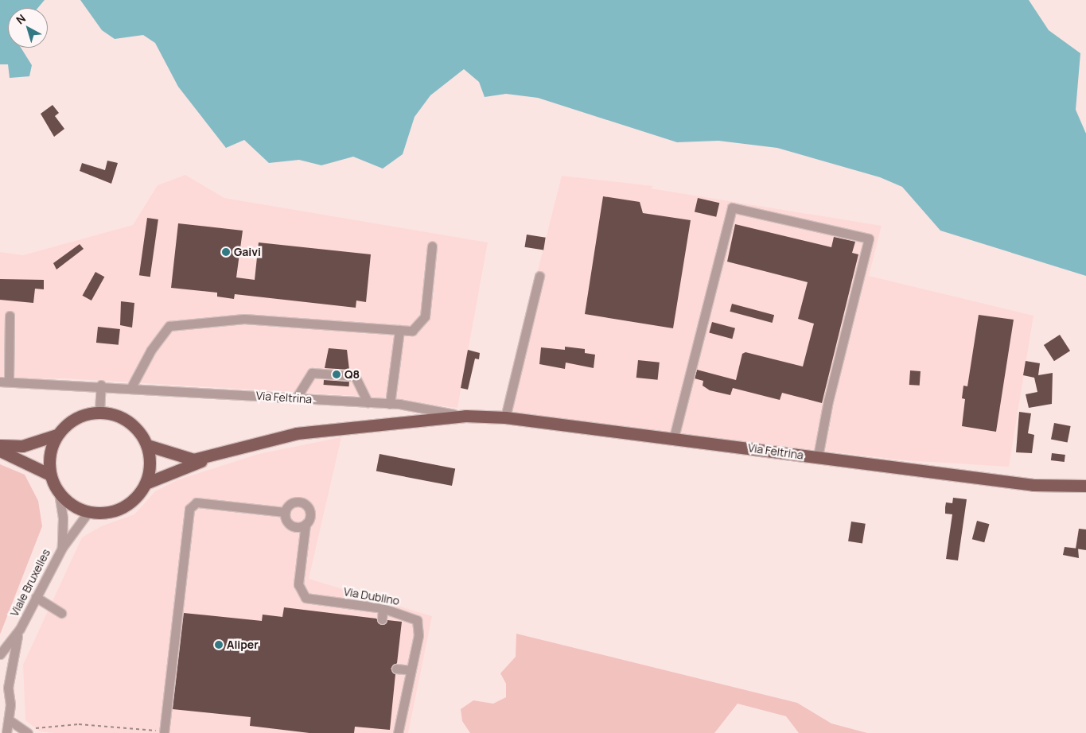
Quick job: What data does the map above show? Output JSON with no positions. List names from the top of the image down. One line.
{"streets":{"main road":["Via Feltrina"],"street":["Viale Bruxelles","Via Dublino"]},"crossings":[["Via Feltrina","Viale Bruxelles"]],"places":["Gaivi","Q8","Aliper"],"north":"top left"}
